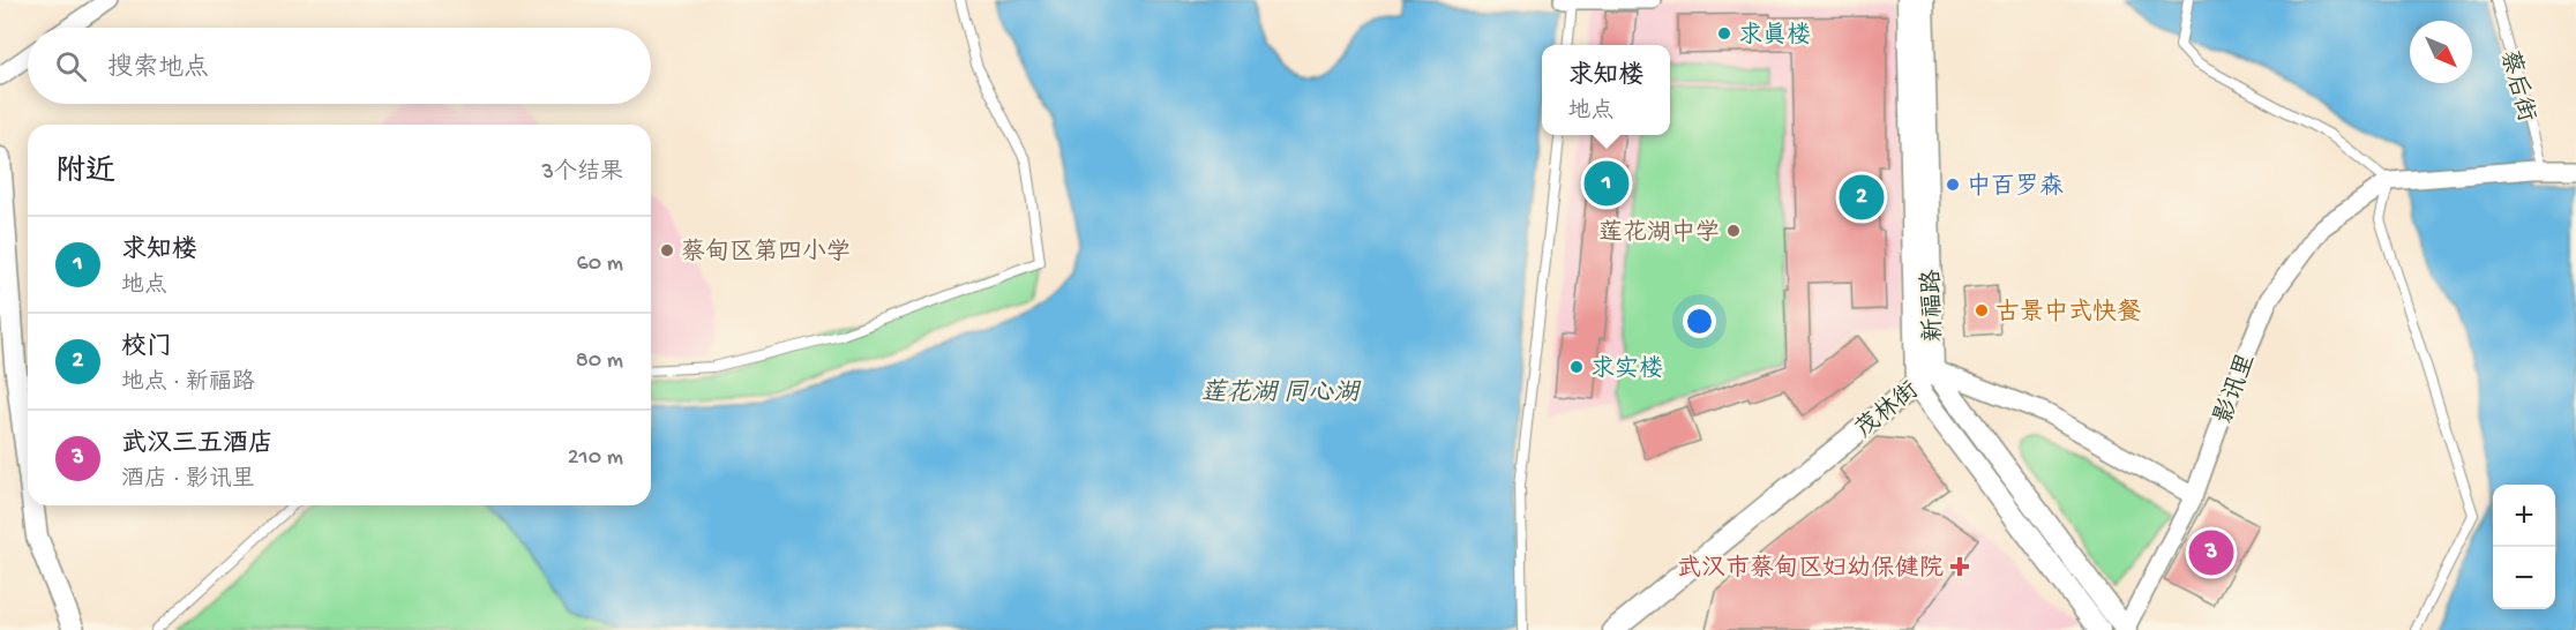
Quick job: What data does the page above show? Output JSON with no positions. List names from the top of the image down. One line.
{"streets":{"street":["新福路","影讯里","茂林街"],"lane":["蔡后街"]},"crossings":[["新福路","影讯里"],["新福路","茂林街"],["影讯里","茂林街"]],"water":["莲花湖 同心湖"],"places":{"other":["求真楼","中百罗森","莲花湖中学","蔡甸区第四小学","古景中式快餐","求实楼"],"health":["武汉市蔡甸区妇幼保健院"]},"north":"bottom right","page":{"search":"搜索地点","popup":["求知楼","地点"],"heading":["附近","3个结果"],"pins":["1","2","3"],"list":[{"mark":"1","name":"求知楼","note":"地点","value":"60 m"},{"mark":"2","name":"校门","note":"地点 · 新福路","value":"80 m"},{"mark":"3","name":"武汉三五酒店","note":"酒店 · 影讯里","value":"210 m"}],"map_buttons":["+","−"]}}
